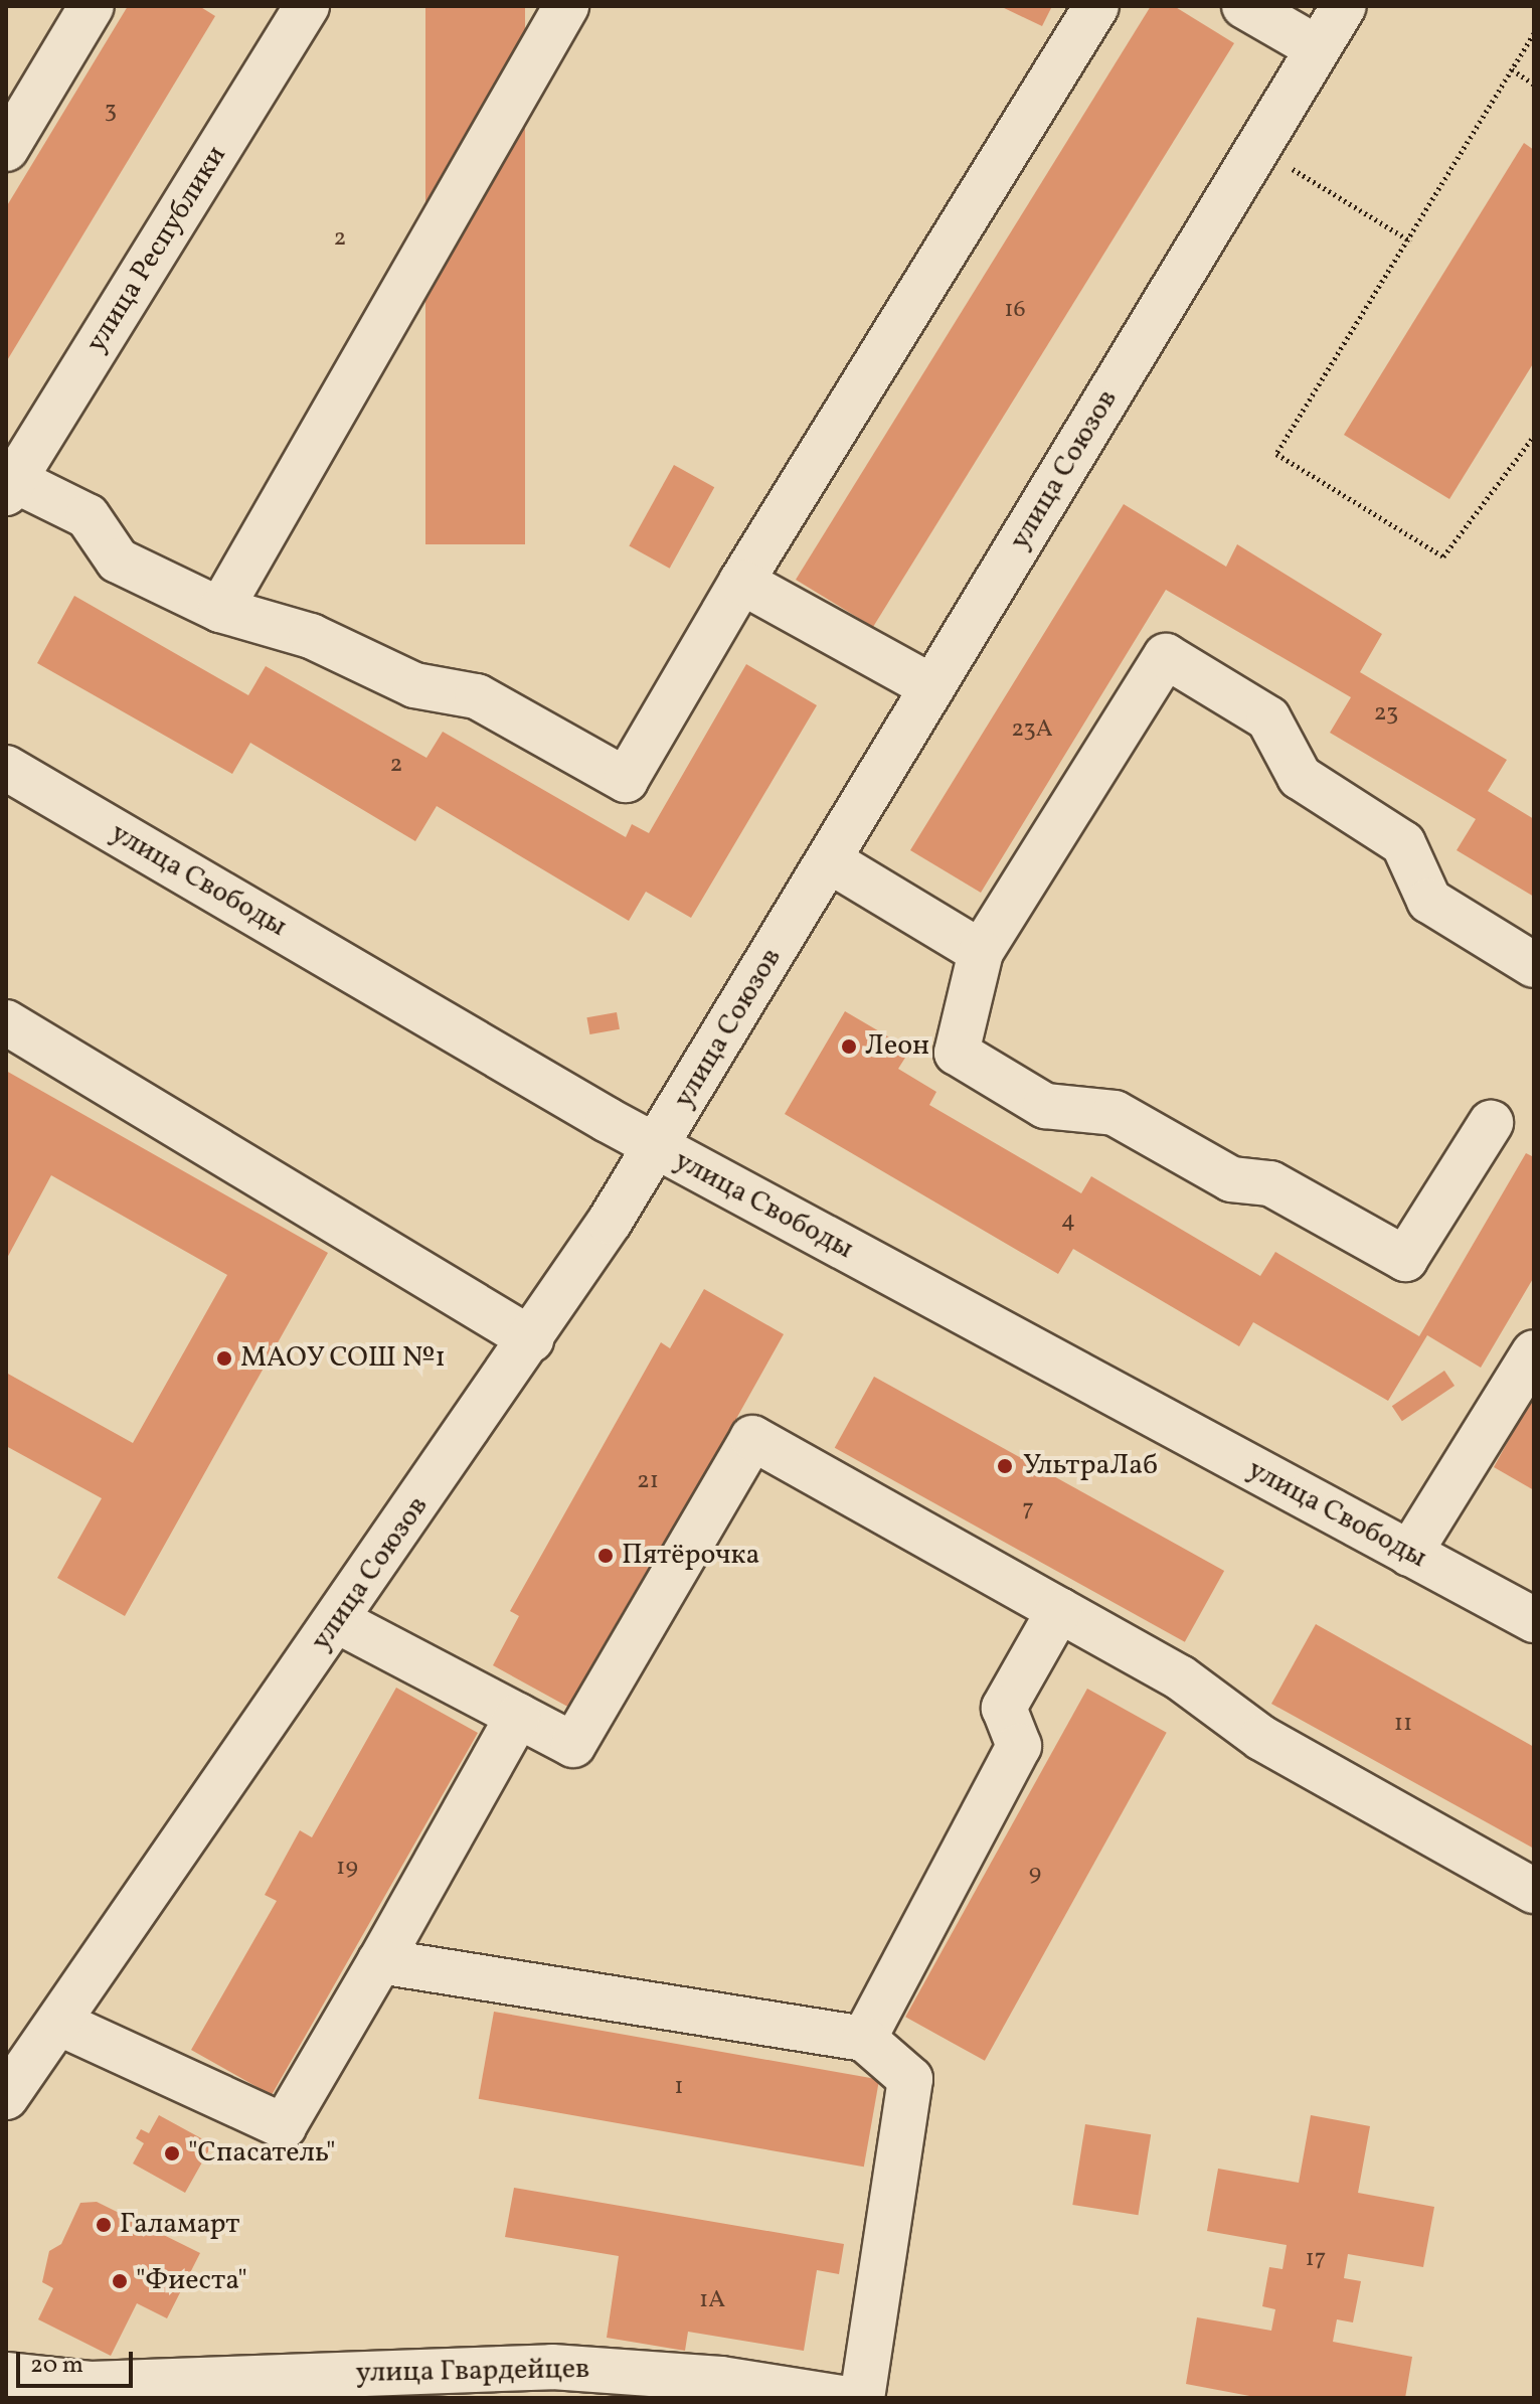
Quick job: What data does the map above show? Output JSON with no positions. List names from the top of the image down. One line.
{"streets":{"street":["улица Республики","улица Союзов","улица Свободы","улица Гвардейцев"]},"crossings":[["улица Союзов","улица Свободы"]],"places":["Леон","МАОУ СОШ №1","УльтраЛаб","Пятёрочка","\"Спасатель\"","Галамарт","\"Фиеста\""],"house_numbers":["3","2","16","23","23А","2","4","21","7","11","19","9","1","17","1А"],"scale_bar":"20 m"}
